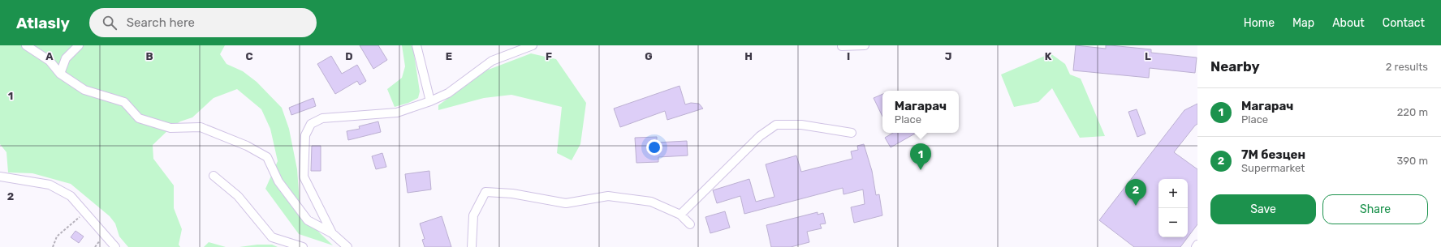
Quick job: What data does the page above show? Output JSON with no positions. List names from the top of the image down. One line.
{"page":{"header":"Atlasly","search":"Search here","nav":["Home","Map","About","Contact"],"heading":["Nearby","2 results"],"list":[{"mark":"1","name":"Магарач","note":"Place","value":"220 m"},{"mark":"2","name":"7М безцен","note":"Supermarket","value":"390 m"}],"popup":["Магарач","Place"],"pins":["1","2"],"map_buttons":["+","−"],"buttons":["Save","Share"]},"grid":{"columns":["A","B","C","D","E","F","G","H","I","J","K","L"],"rows":["1","2"]}}
